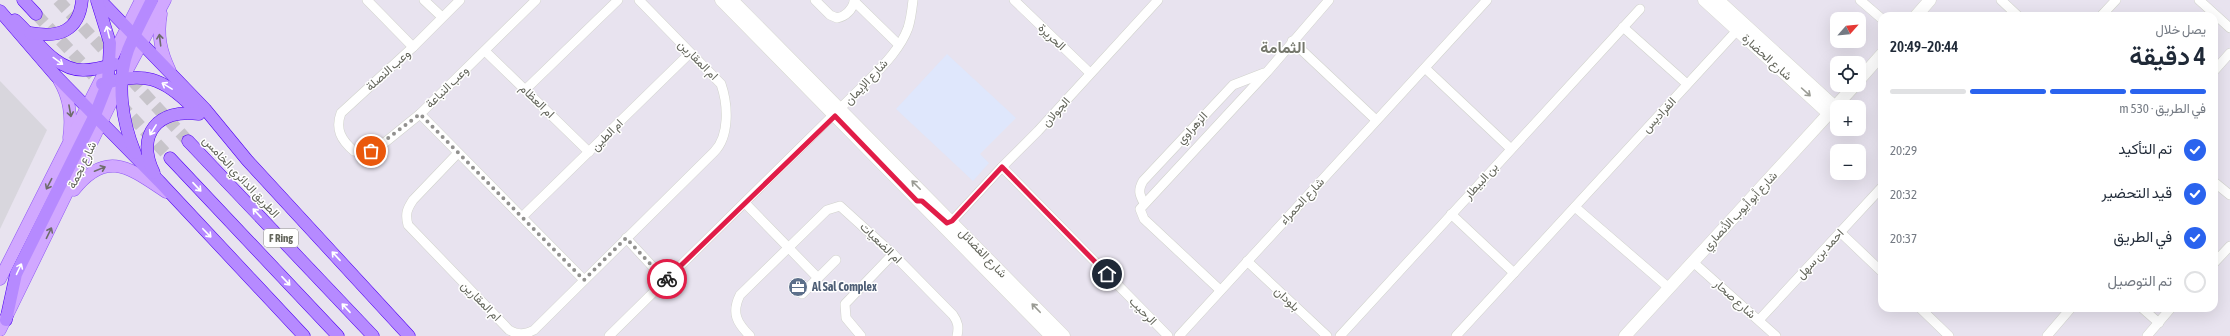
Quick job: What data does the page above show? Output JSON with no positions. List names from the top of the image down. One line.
{"streets":{"highway":["الطريق الدائري الخامس","F Ring"],"main road":["شارع نجمة"],"street":["الحريرة","شارع الحضارة","ام المقارين","وعب النصلة","شارع الإيمان","وعب النباعة","ام العظام","الجولان","الفراديس","الزهراوي","ام الطين","بن البيطار","شارع الحمراء","شارع أبو أيوب الأنصاري","ام الضعيات","شارع الفضائل","احمد بن سهل","بلودان","شارع صحار","الرحيب"]},"crossings":[["الحريرة","الجولان"],["شارع الحضارة","الفراديس"],["ام المقارين","ام الطين"],["وعب النصلة","وعب النباعة"],["شارع الإيمان","شارع الفضائل"],["وعب النباعة","ام العظام"],["ام العظام","ام الطين"],["الجولان","شارع الفضائل"],["الجولان","الرحيب"],["الزهراوي","شارع الحمراء"],["شارع الحمراء","بلودان"],["شارع أبو أيوب الأنصاري","شارع صحار"],["احمد بن سهل","شارع صحار"]],"districts":["الثمامة"],"places":{"office":["Al Sal Complex"]},"north":"top right","page":{"map_buttons":["+","−"],"heading":["4 دقيقة","يصل خلال","20:44–20:49"],"bar":"في الطريق · 530 m","list":[["تم التأكيد","20:29"],["قيد التحضير","20:32"],["في الطريق","20:37"],"تم التوصيل"]}}
